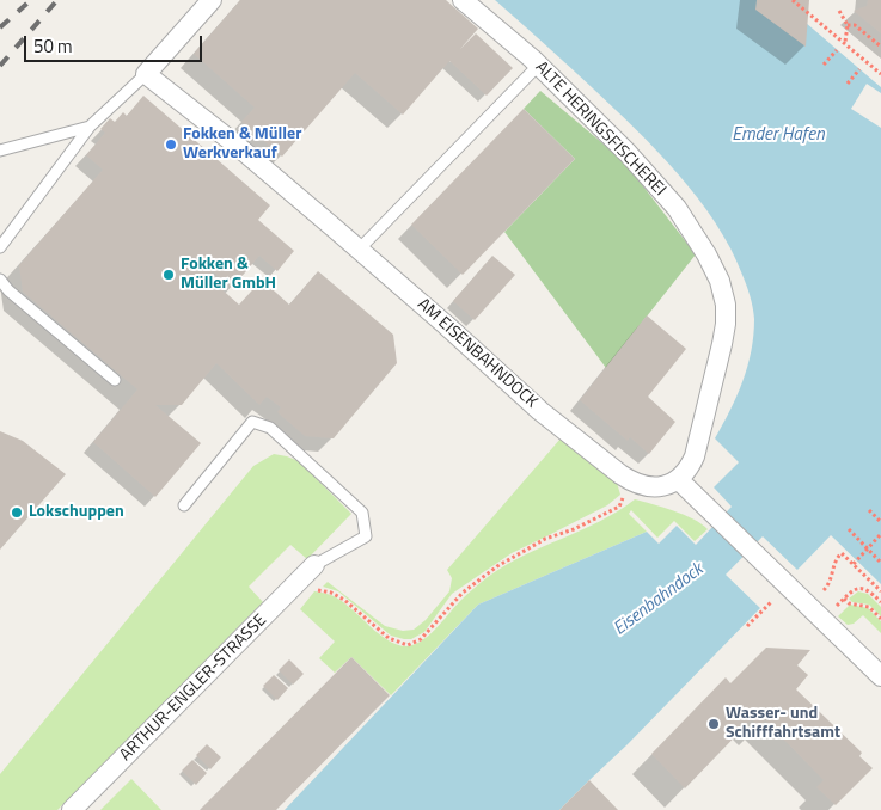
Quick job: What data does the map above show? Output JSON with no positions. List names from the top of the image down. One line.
{"streets":{"street":["ALTE HERINGSFISCHEREI","AM EISENBAHNDOCK","ARTHUR-ENGLER-STRASSE"]},"crossings":[["ALTE HERINGSFISCHEREI","AM EISENBAHNDOCK"]],"water":["Emder Hafen","Eisenbahndock"],"places":["Fokken & Müller Werkverkauf","Fokken & Müller GmbH","Lokschuppen","Wasser- und Schifffahrtsamt"],"scale_bar":"50 m"}
